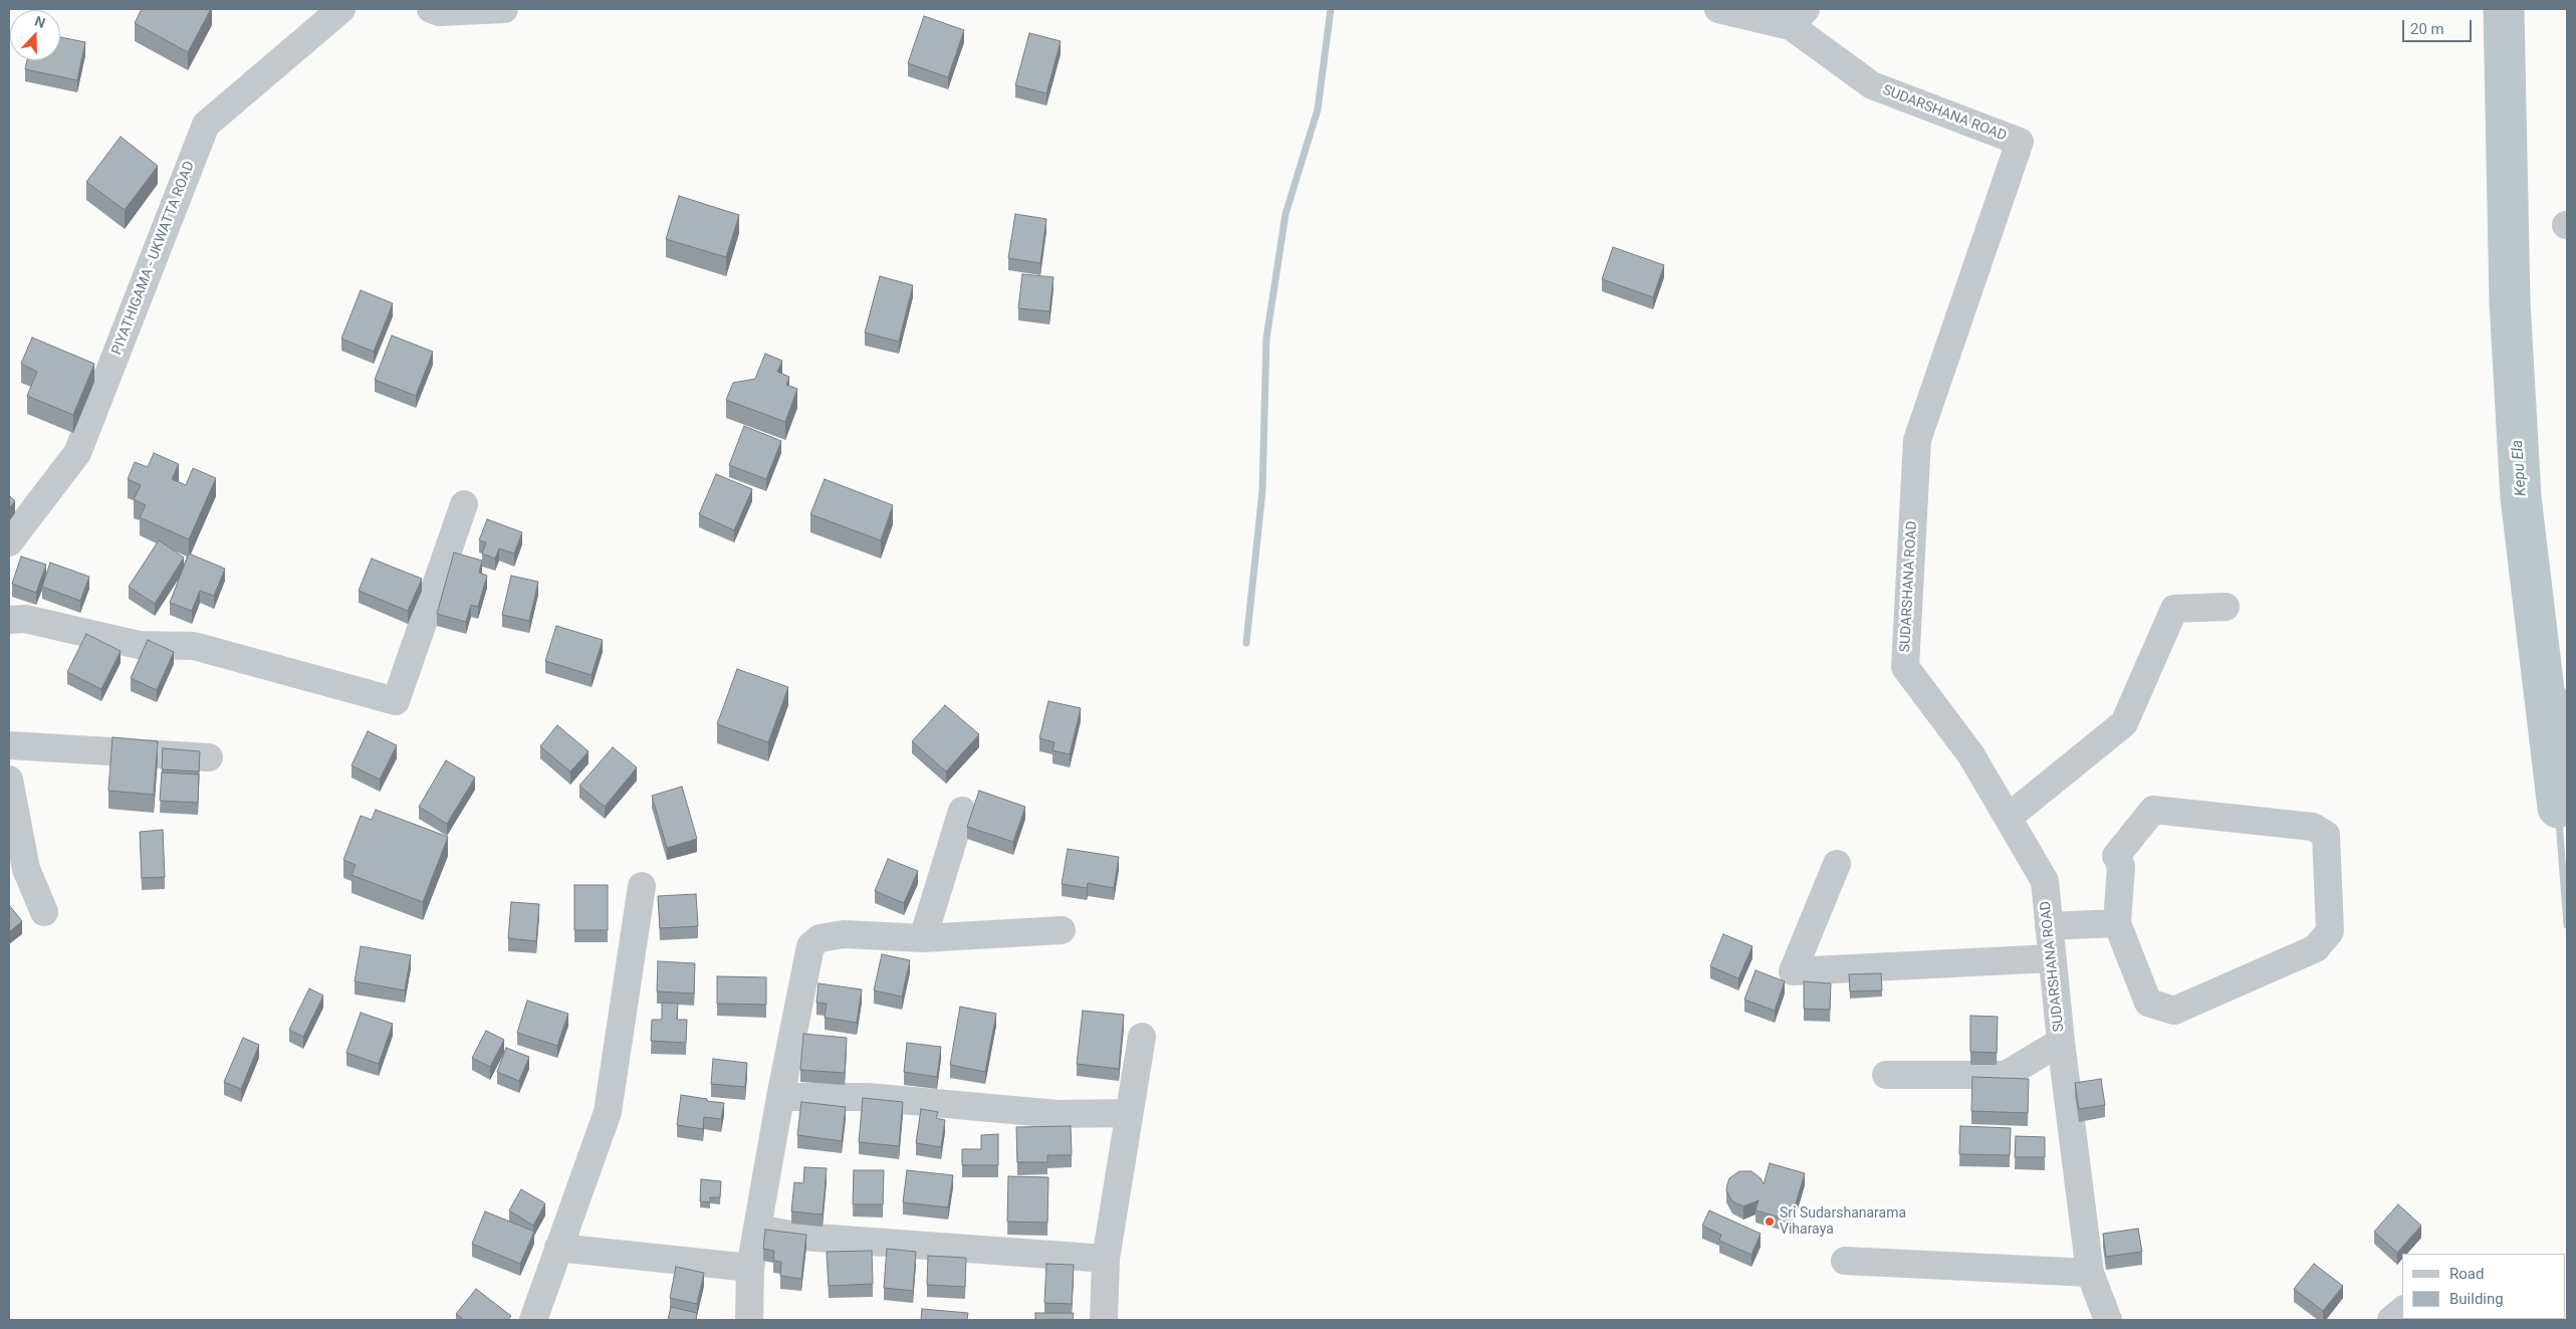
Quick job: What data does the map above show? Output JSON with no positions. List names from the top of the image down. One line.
{"streets":{"street":["SUDARSHANA ROAD","PIYATHIGAMA - UKWATTA ROAD"]},"water":["Kepu Ela"],"places":["Sri Sudarshanarama Viharaya"],"legend":["Road","Building"],"scale_bar":"20 m","north":"top"}
